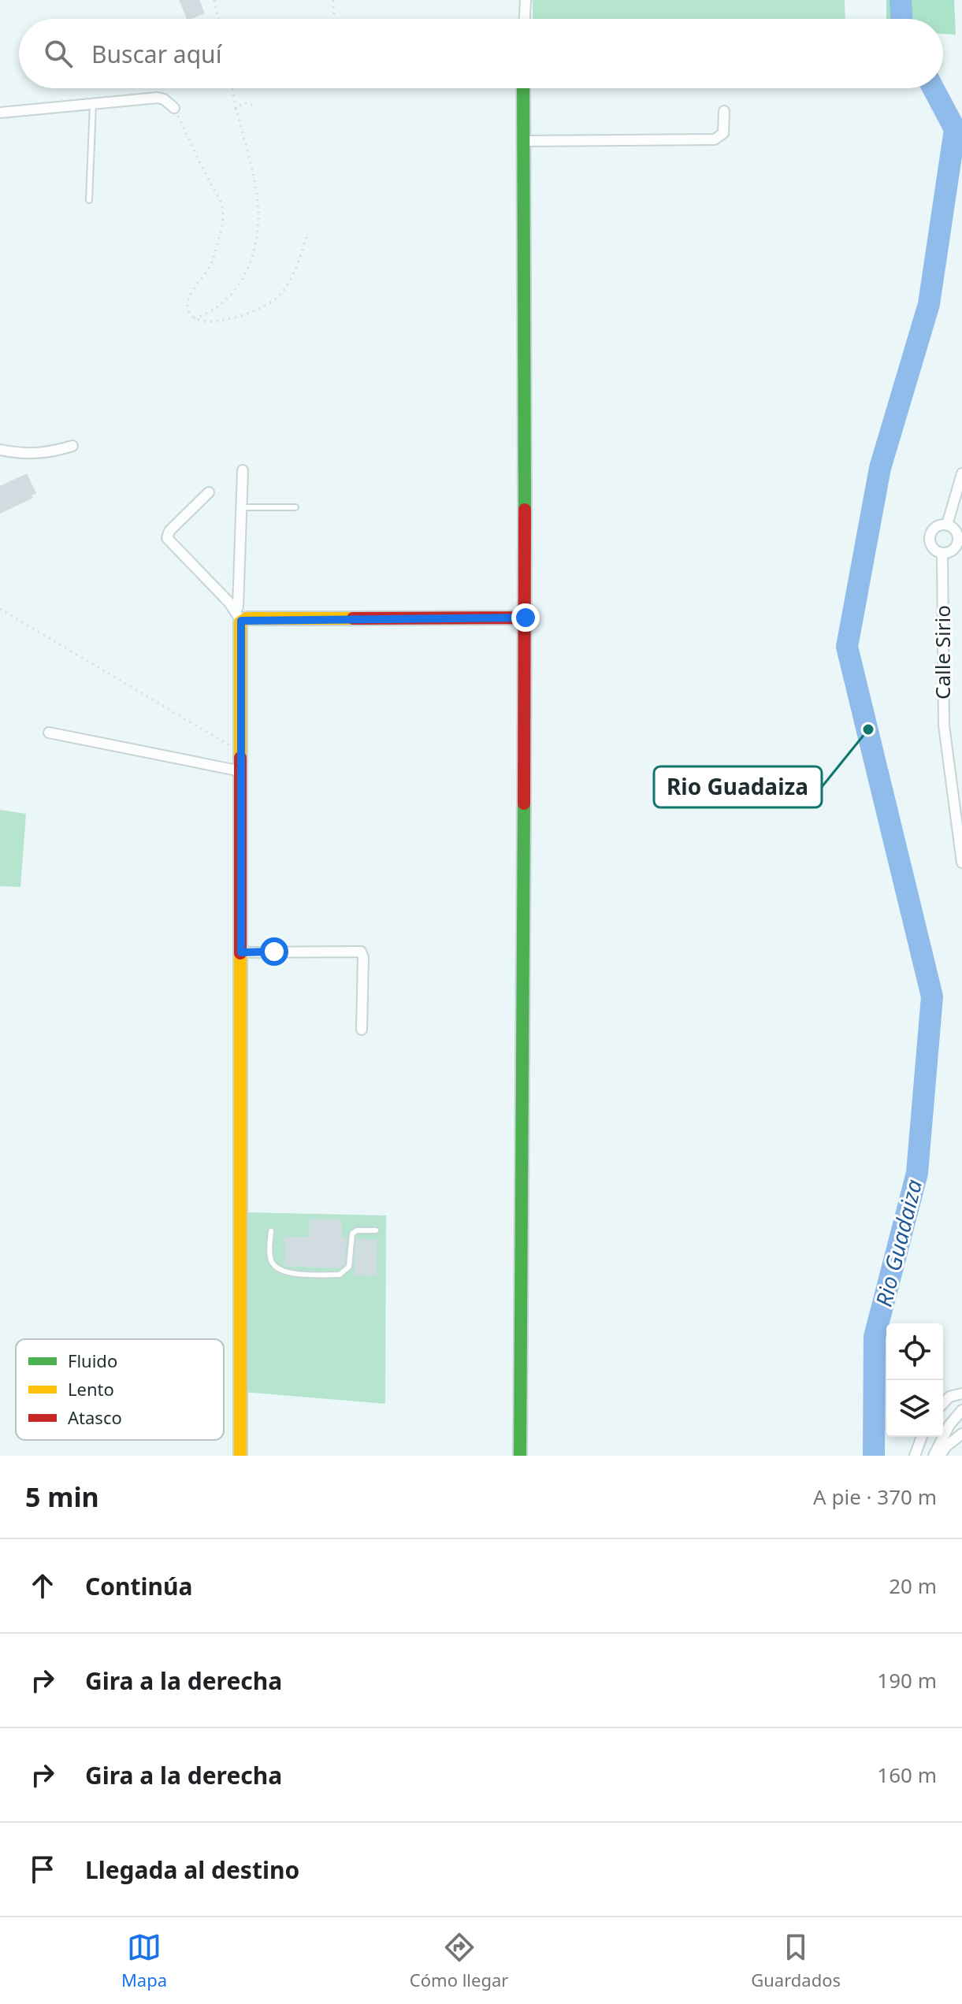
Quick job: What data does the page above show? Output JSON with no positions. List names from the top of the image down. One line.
{"streets":{"street":["Calle Sirio"]},"water":["Rio Guadaiza"],"places":["Rio Guadaiza"],"legend":["Fluido","Lento","Atasco"],"page":{"search":"Buscar aquí","heading":["5 min","A pie · 370 m"],"list":[["Continúa","20 m"],["Gira a la derecha","190 m"],["Gira a la derecha","160 m"],"Llegada al destino"],"nav":["Mapa","Cómo llegar","Guardados"]}}
